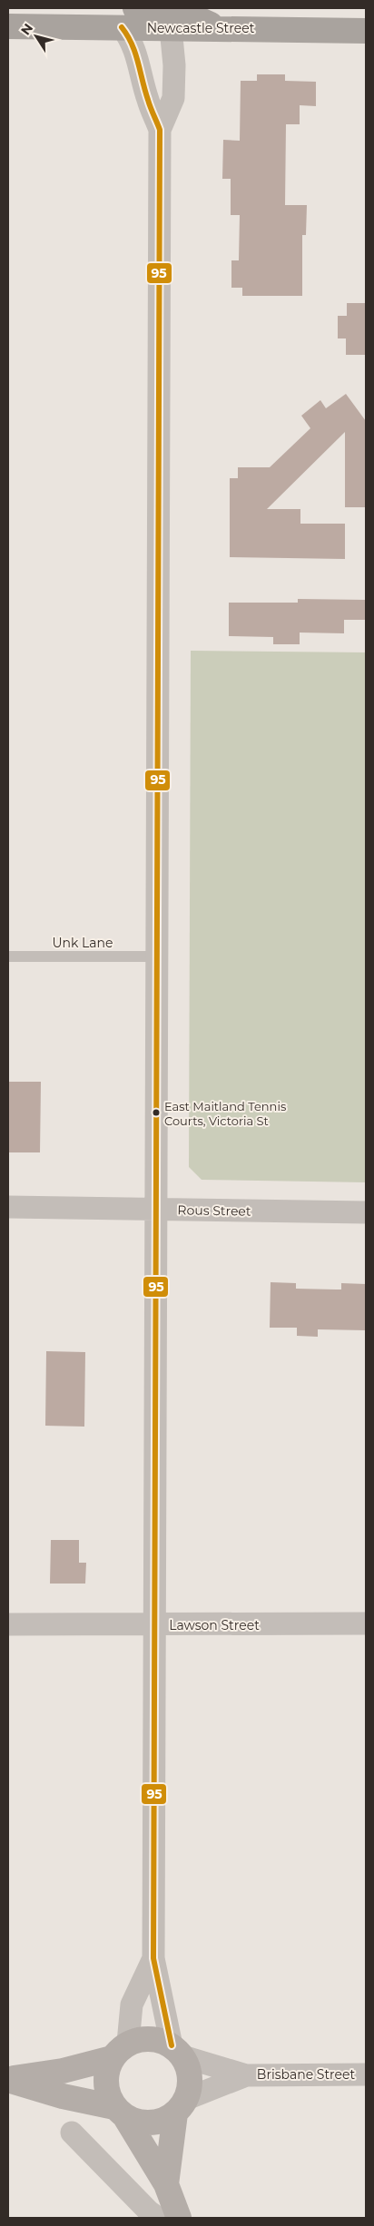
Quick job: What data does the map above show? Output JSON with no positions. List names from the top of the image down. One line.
{"streets":{"highway":["Newcastle Street"],"street":["Rous Street","Lawson Street","Brisbane Street"],"lane":["Unk Lane"]},"places":["East Maitland Tennis Courts, Victoria St"],"lines":["transit line 95"],"north":"top left"}
